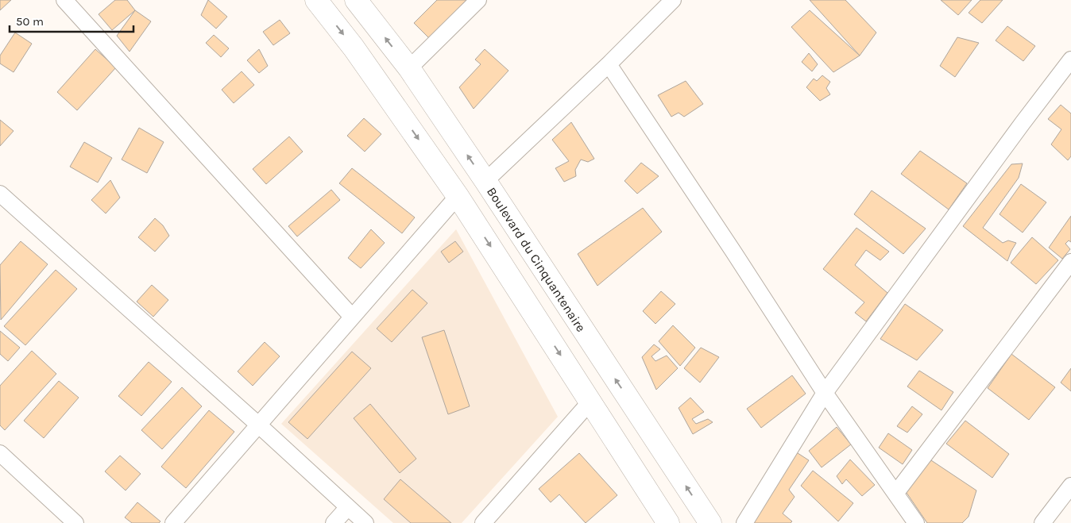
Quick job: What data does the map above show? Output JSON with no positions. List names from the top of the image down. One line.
{"streets":{"main road":["Boulevard du Cinquantenaire"]},"scale_bar":"50 m"}
